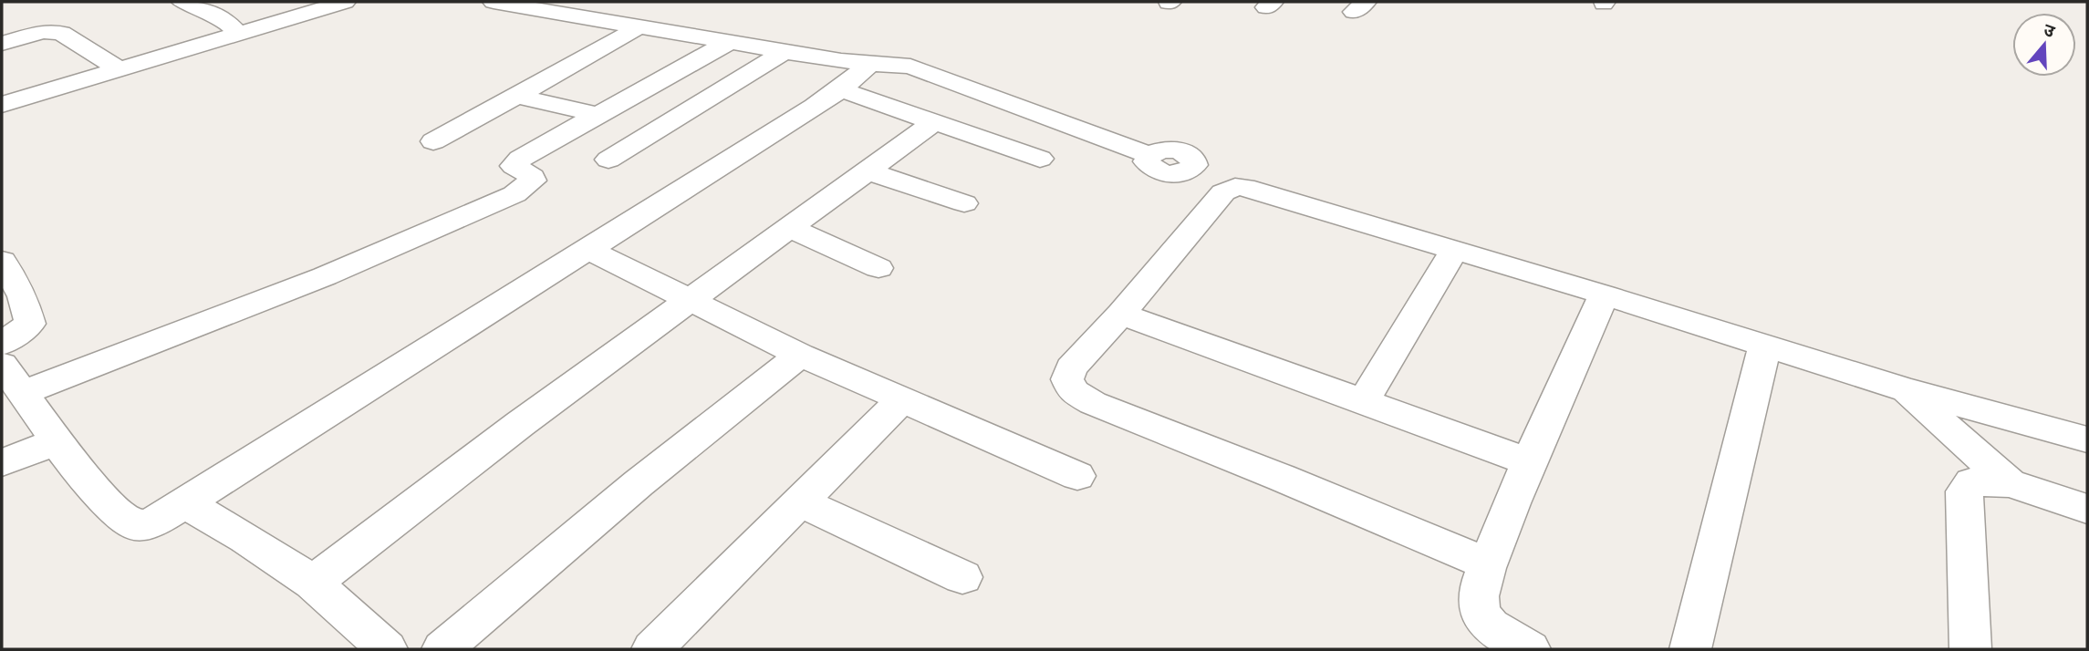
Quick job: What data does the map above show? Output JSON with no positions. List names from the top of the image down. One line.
{"north":"top"}
